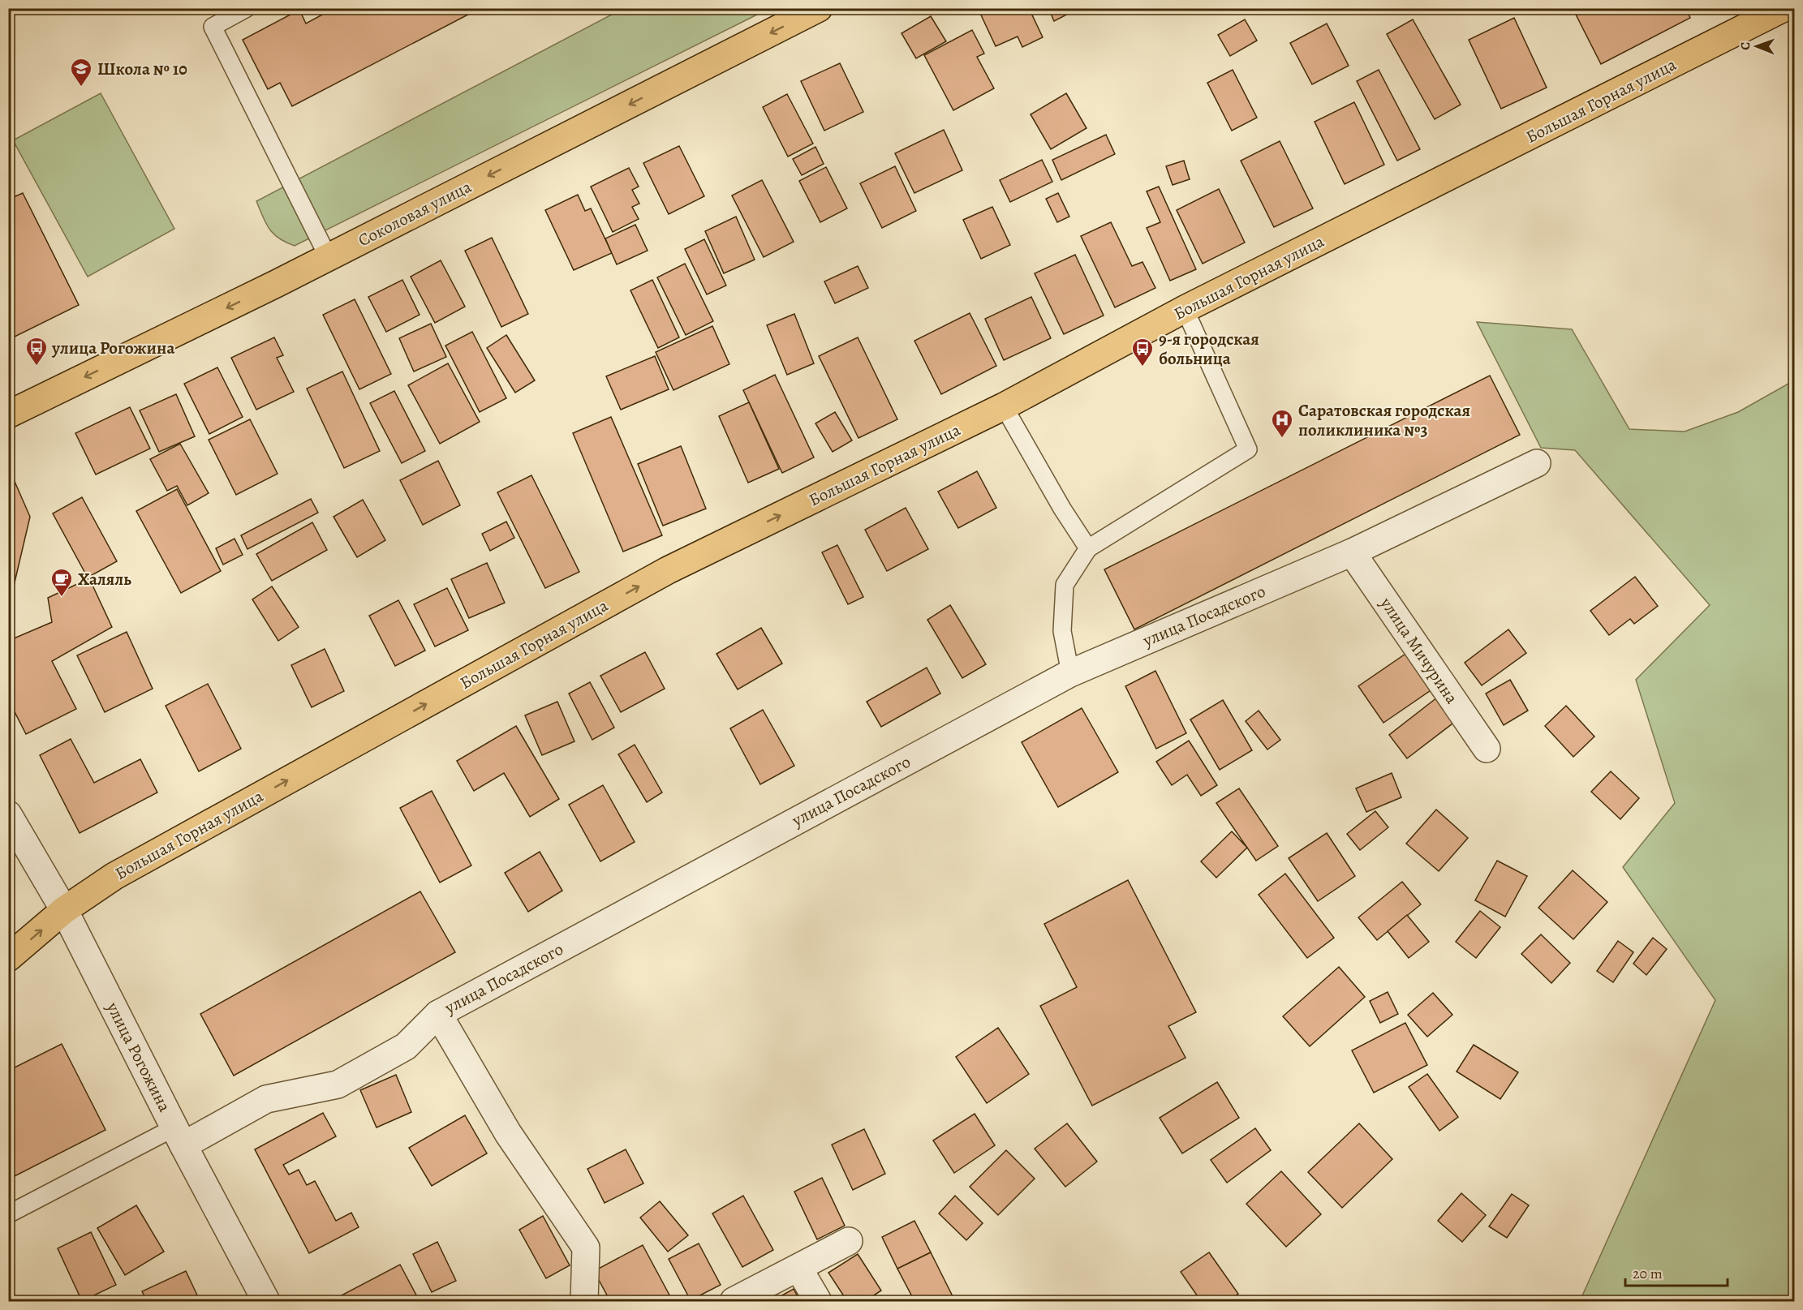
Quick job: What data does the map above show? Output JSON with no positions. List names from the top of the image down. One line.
{"streets":{"main road":["Большая Горная улица","Соколовая улица"],"street":["улица Посадского","улица Мичурина","улица Рогожина"]},"crossings":[["Большая Горная улица","улица Рогожина"],["улица Посадского","улица Мичурина"],["улица Посадского","улица Рогожина"]],"one_way":["Большая Горная улица","Соколовая улица"],"places":{"school or university":["Школа № 10"],"bus stop":["улица Рогожина","9-я городская больница"],"hospital":["Саратовская городская поликлиника №3"],"cafe":["Халяль"]},"scale_bar":"20 m","north":"left"}
